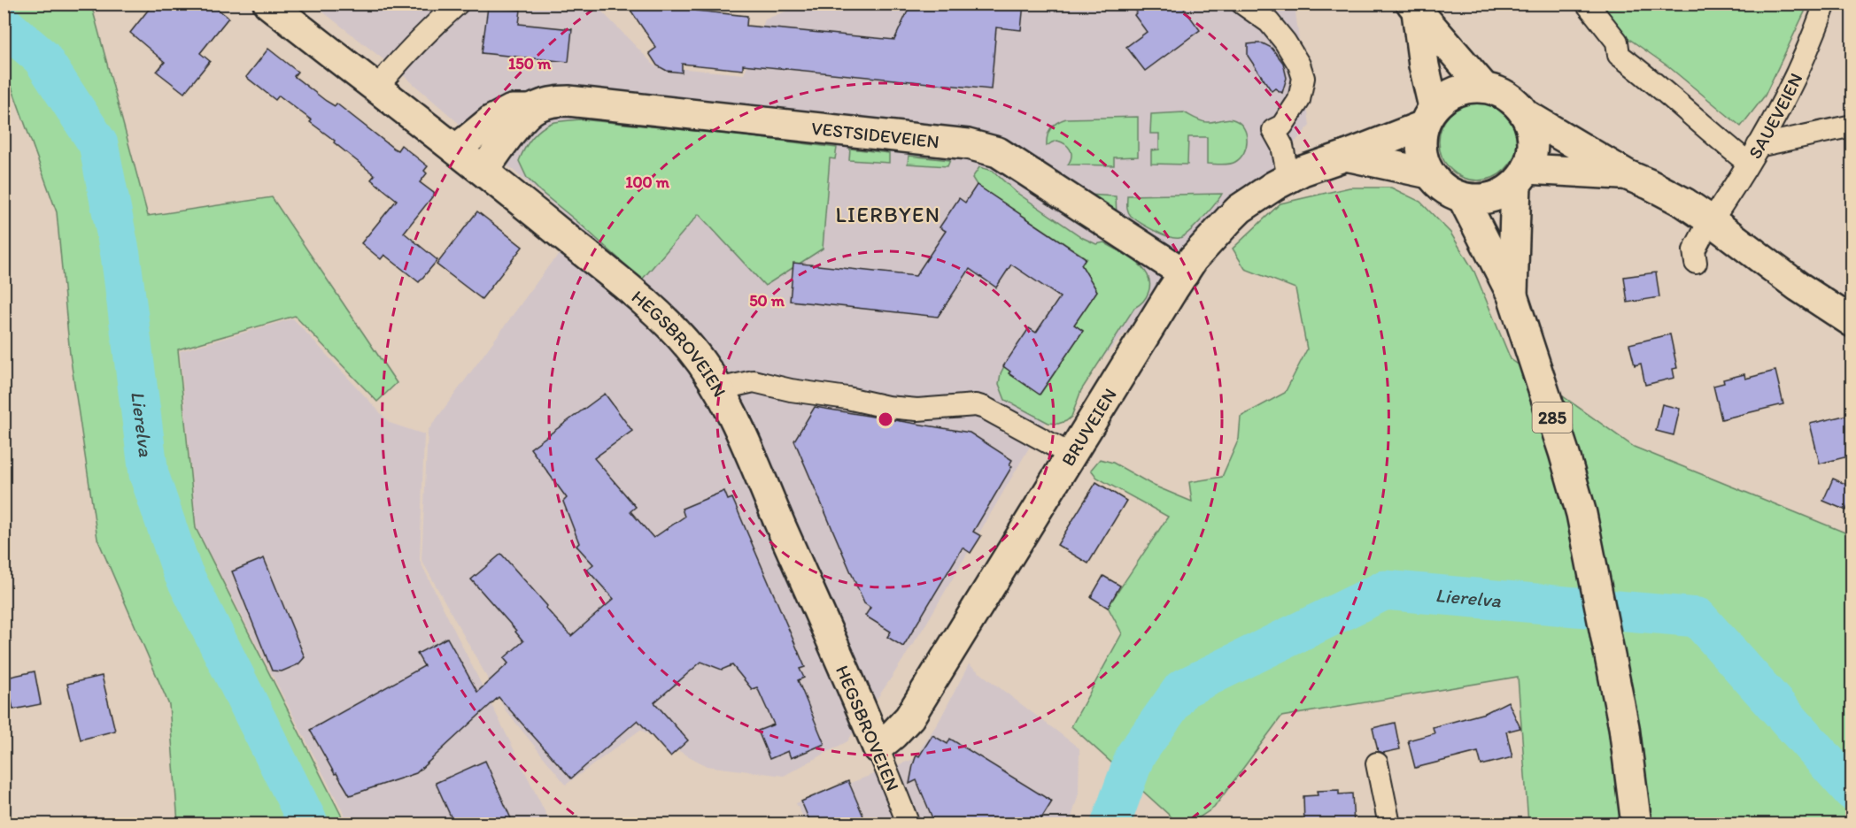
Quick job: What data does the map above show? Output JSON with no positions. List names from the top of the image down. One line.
{"streets":{"street":["SAUEVEIEN","VESTSIDEVEIEN","HEGSBROVEIEN","285","BRUVEIEN"]},"crossings":[["VESTSIDEVEIEN","HEGSBROVEIEN"],["VESTSIDEVEIEN","BRUVEIEN"],["HEGSBROVEIEN","BRUVEIEN"],["285","BRUVEIEN"]],"districts":["LIERBYEN"],"water":["Lierelva"],"rings":["150 m","100 m","50 m"]}
